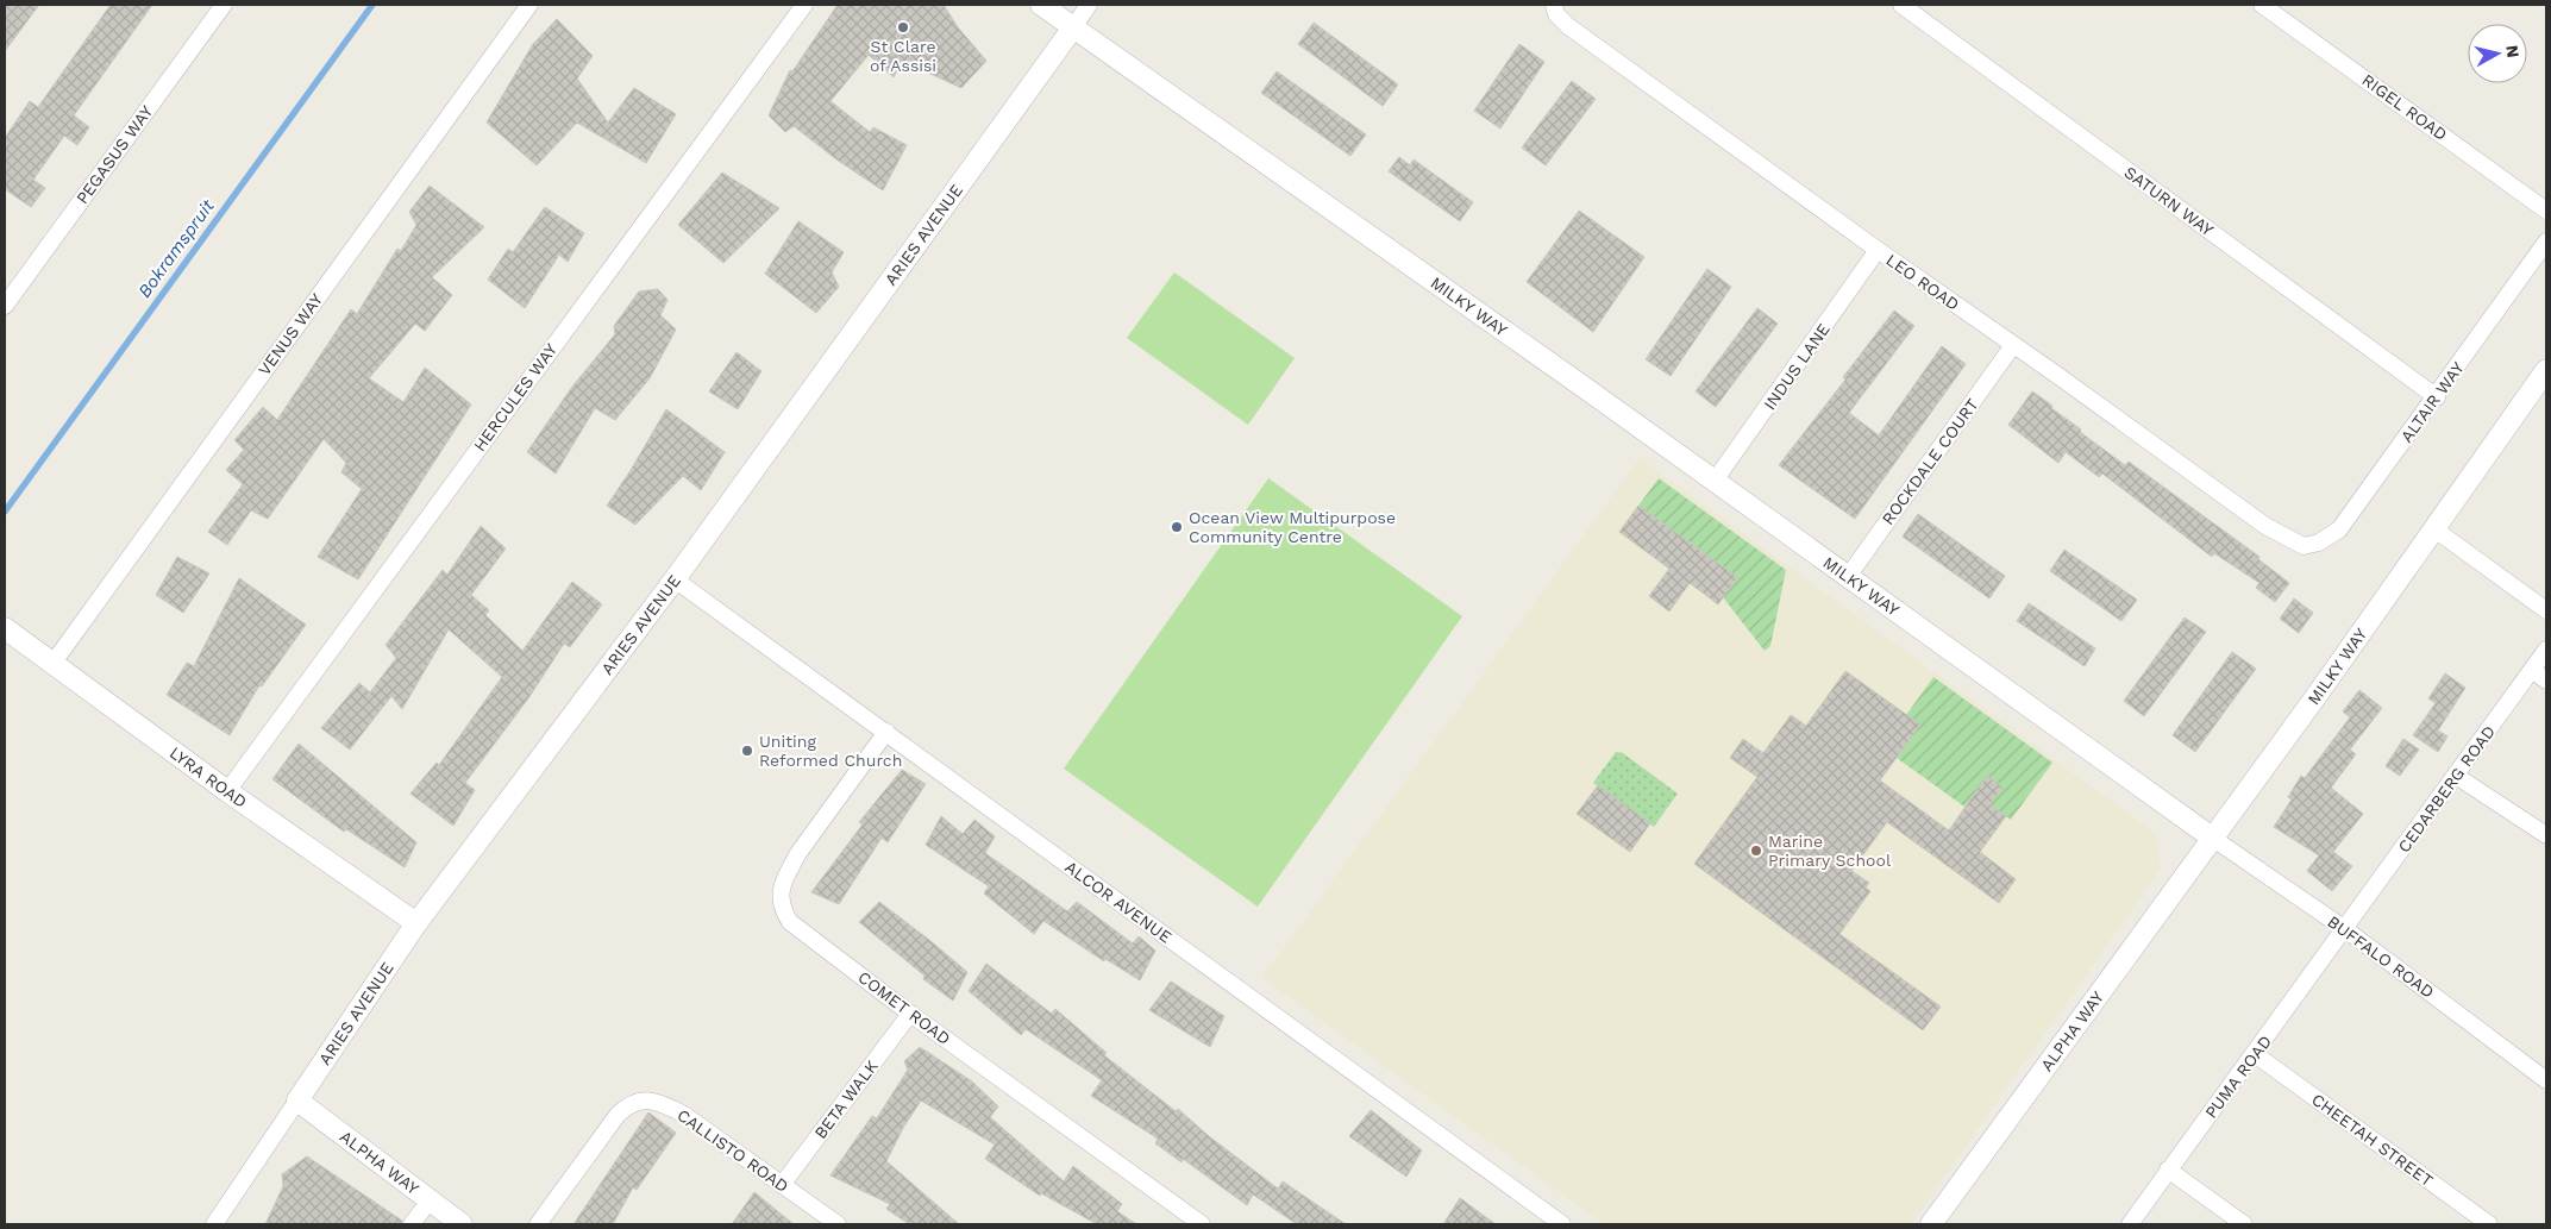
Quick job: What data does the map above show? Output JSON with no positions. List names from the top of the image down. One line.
{"streets":{"street":["RIGEL ROAD","PEGASUS WAY","SATURN WAY","ARIES AVENUE","LEO ROAD","MILKY WAY","VENUS WAY","INDUS LANE","HERCULES WAY","ALTAIR WAY","ROCKDALE COURT","LYRA ROAD","CEDARBERG ROAD","ALCOR AVENUE","BUFFALO ROAD","COMET ROAD","ALPHA WAY","PUMA ROAD","BETA WALK","CHEETAH STREET","CALLISTO ROAD"]},"crossings":[["SATURN WAY","ALTAIR WAY"],["ARIES AVENUE","MILKY WAY"],["ARIES AVENUE","LYRA ROAD"],["ARIES AVENUE","ALCOR AVENUE"],["ARIES AVENUE","ALPHA WAY"],["LEO ROAD","INDUS LANE"],["LEO ROAD","ALTAIR WAY"],["LEO ROAD","ROCKDALE COURT"],["MILKY WAY","INDUS LANE"],["MILKY WAY","ROCKDALE COURT"],["MILKY WAY","BUFFALO ROAD"],["MILKY WAY","ALPHA WAY"],["VENUS WAY","LYRA ROAD"],["HERCULES WAY","LYRA ROAD"],["CEDARBERG ROAD","BUFFALO ROAD"],["CEDARBERG ROAD","PUMA ROAD"],["ALCOR AVENUE","COMET ROAD"],["BUFFALO ROAD","ALPHA WAY"],["BUFFALO ROAD","PUMA ROAD"],["COMET ROAD","BETA WALK"],["PUMA ROAD","CHEETAH STREET"],["BETA WALK","CALLISTO ROAD"]],"water":["Bokramspruit"],"places":["St Clare of Assisi","Ocean View Multipurpose Community Centre","Uniting Reformed Church","Marine Primary School"],"north":"right"}
